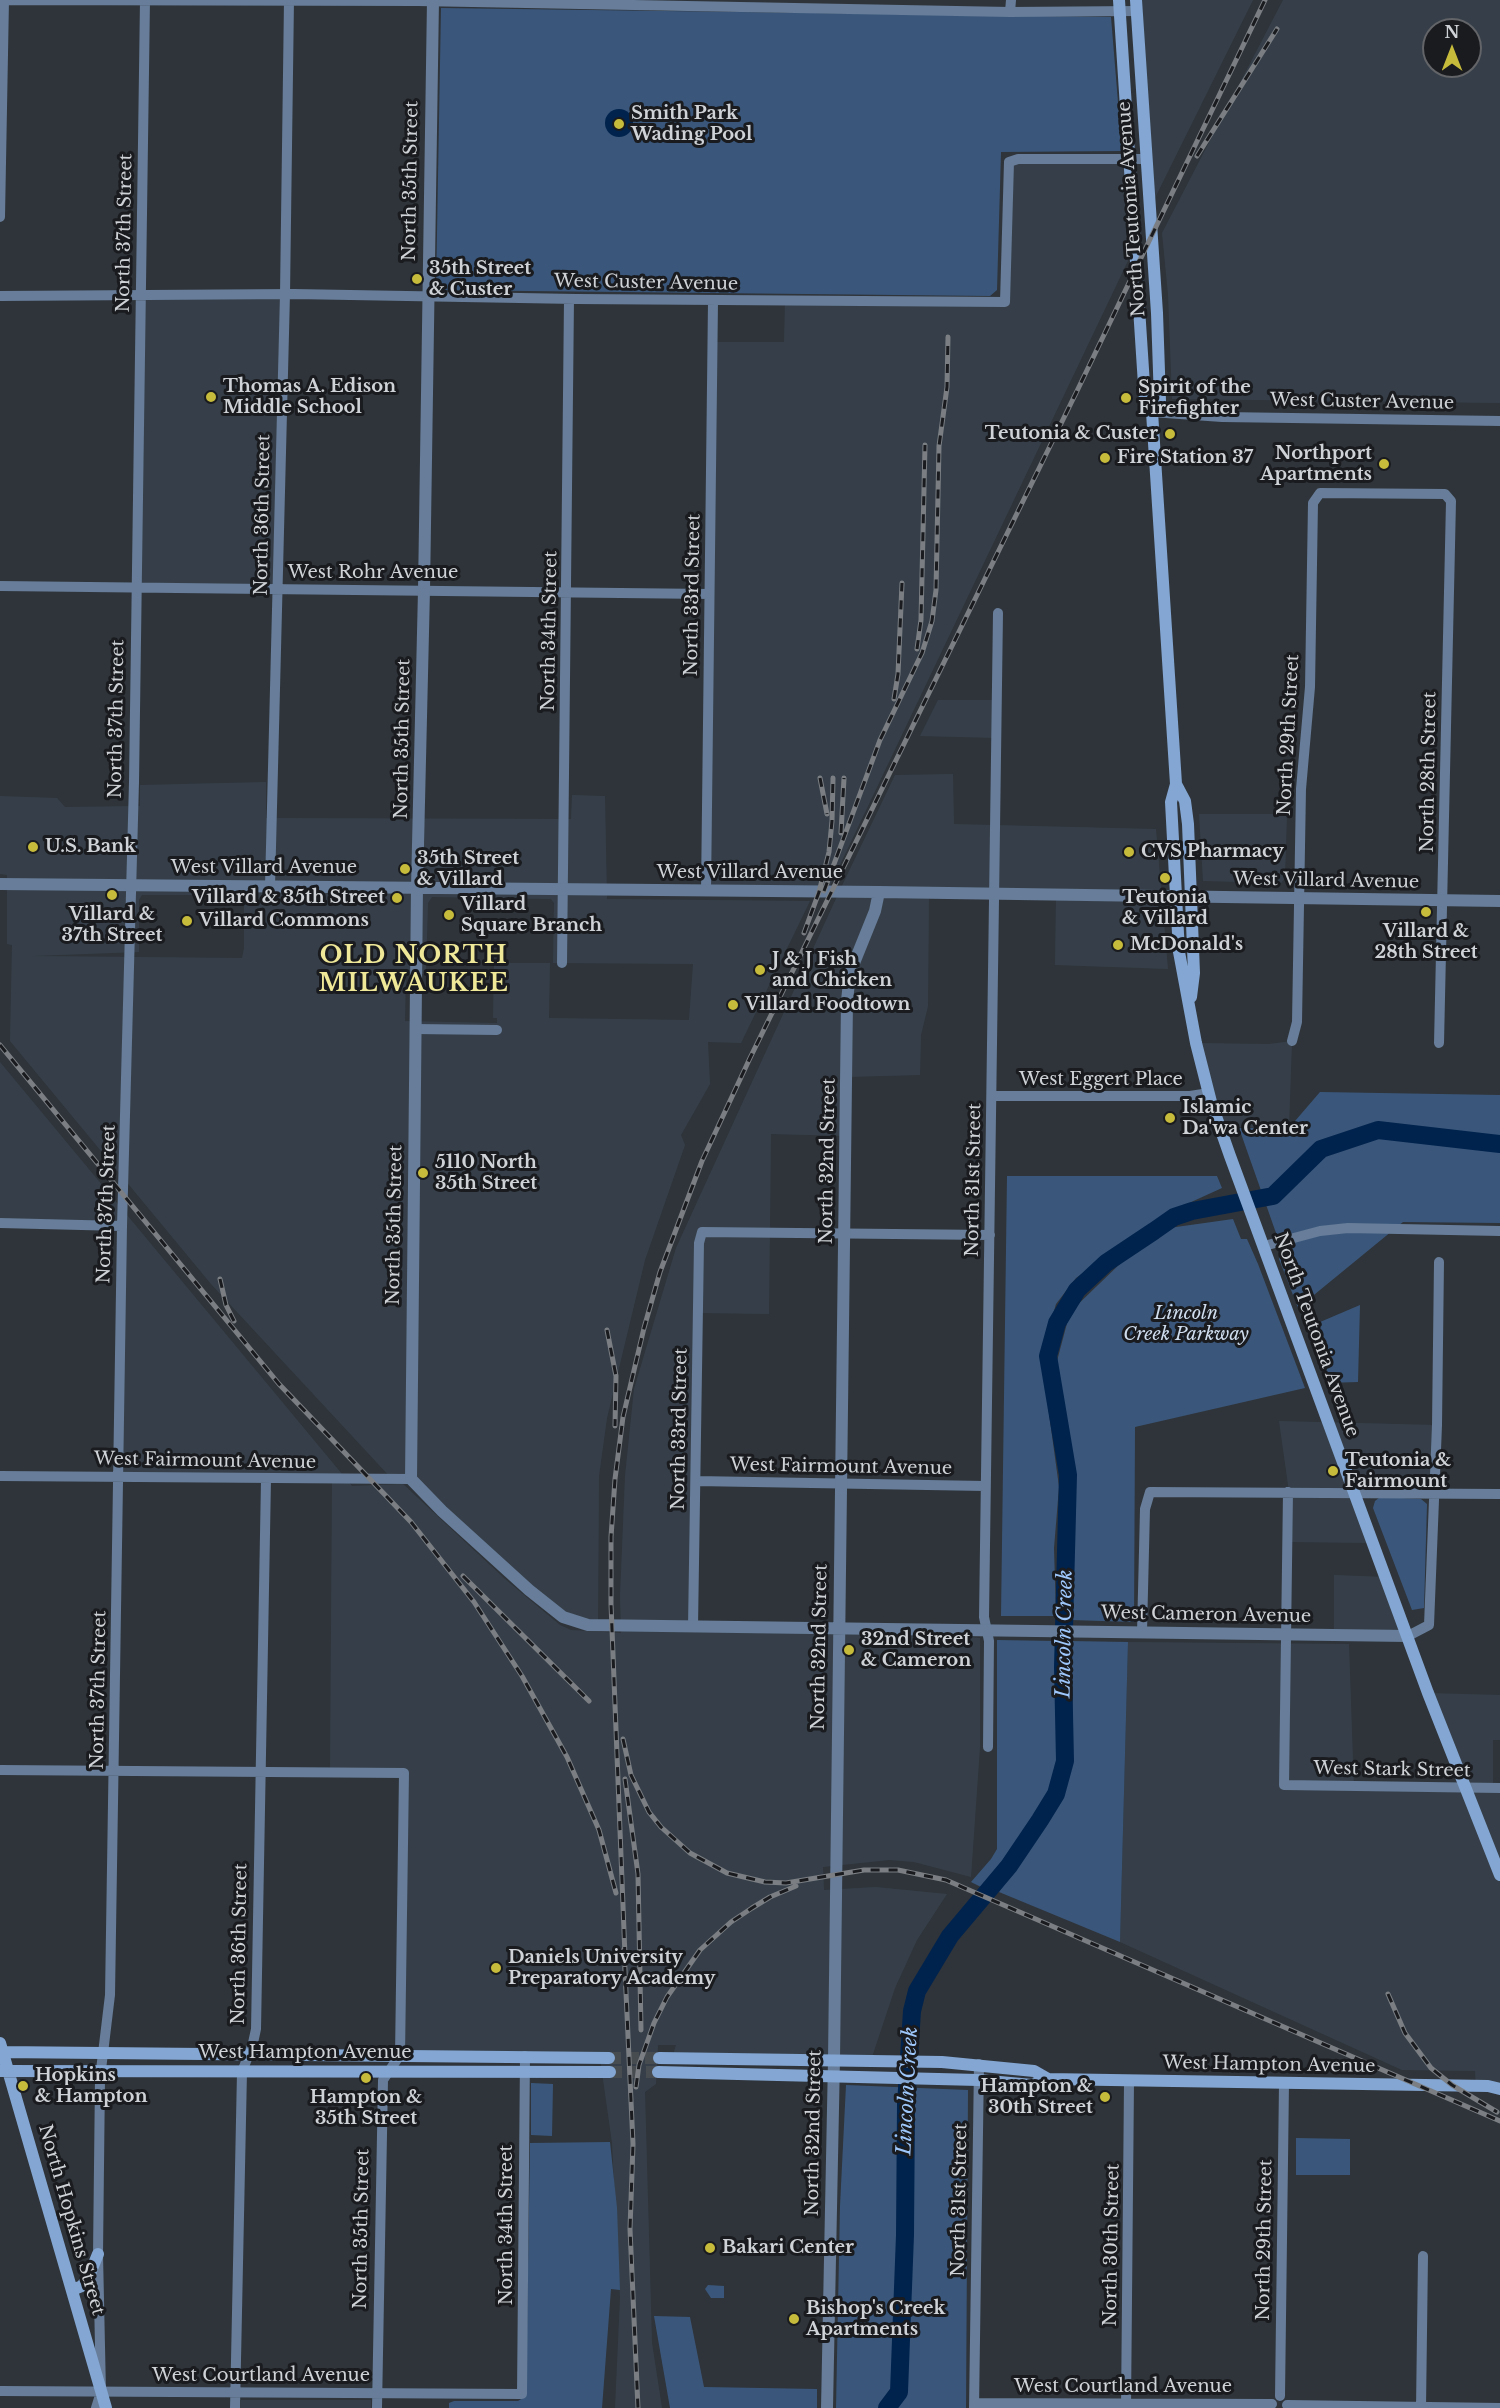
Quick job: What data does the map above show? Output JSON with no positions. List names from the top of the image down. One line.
{"streets":{"main road":["North Teutonia Avenue","West Hampton Avenue","North Hopkins Street"],"street":["North 35th Street","North 37th Street","West Custer Avenue","North 36th Street","West Rohr Avenue","North 33rd Street","North 34th Street","North 29th Street","North 28th Street","West Villard Avenue","West Eggert Place","North 32nd Street","North 31st Street","West Fairmount Avenue","West Cameron Avenue","West Stark Street","North 30th Street","West Courtland Avenue"]},"crossings":[["North 35th Street","West Custer Avenue"],["North 35th Street","West Rohr Avenue"],["North 35th Street","West Villard Avenue"],["North 35th Street","West Fairmount Avenue"],["North 35th Street","West Cameron Avenue"],["North 35th Street","West Hampton Avenue"],["North 35th Street","West Courtland Avenue"],["North Teutonia Avenue","West Custer Avenue"],["North Teutonia Avenue","West Villard Avenue"],["North Teutonia Avenue","West Eggert Place"],["North Teutonia Avenue","West Cameron Avenue"],["North Teutonia Avenue","West Stark Street"],["North 37th Street","West Custer Avenue"],["North 37th Street","West Rohr Avenue"],["North 37th Street","West Villard Avenue"],["North 37th Street","West Fairmount Avenue"],["North 37th Street","West Hampton Avenue"],["North 37th Street","North Hopkins Street"],["North 37th Street","West Courtland Avenue"],["West Custer Avenue","North 36th Street"],["West Custer Avenue","North 33rd Street"],["West Custer Avenue","North 34th Street"],["North 36th Street","West Rohr Avenue"],["North 36th Street","West Villard Avenue"],["North 36th Street","West Fairmount Avenue"],["North 36th Street","West Hampton Avenue"],["North 36th Street","West Courtland Avenue"],["West Rohr Avenue","North 33rd Street"],["West Rohr Avenue","North 34th Street"],["North 33rd Street","West Villard Avenue"],["North 33rd Street","North 32nd Street"],["North 33rd Street","West Fairmount Avenue"],["North 33rd Street","West Cameron Avenue"],["North 34th Street","West Villard Avenue"],["North 34th Street","West Hampton Avenue"],["North 34th Street","West Courtland Avenue"],["North 29th Street","North 28th Street"],["North 29th Street","West Villard Avenue"],["North 29th Street","West Hampton Avenue"],["North 29th Street","West Courtland Avenue"],["North 28th Street","West Villard Avenue"],["West Villard Avenue","North 32nd Street"],["West Villard Avenue","North 31st Street"],["West Eggert Place","North 31st Street"],["North 32nd Street","West Fairmount Avenue"],["North 32nd Street","West Cameron Avenue"],["North 32nd Street","West Hampton Avenue"],["North 31st Street","West Fairmount Avenue"],["North 31st Street","West Cameron Avenue"],["North 31st Street","West Hampton Avenue"],["North 31st Street","West Courtland Avenue"],["West Fairmount Avenue","West Cameron Avenue"],["West Cameron Avenue","West Stark Street"],["West Hampton Avenue","North Hopkins Street"],["West Hampton Avenue","North 30th Street"],["North Hopkins Street","West Courtland Avenue"],["North 30th Street","West Courtland Avenue"]],"districts":["OLD NORTH MILWAUKEE"],"water":["Lincoln Creek"],"parks":["Lincoln Creek Parkway"],"places":["Smith Park Wading Pool","35th Street & Custer","Thomas A. Edison Middle School","Spirit of the Firefighter","Teutonia & Custer","Fire Station 37","Northport Apartments","U.S. Bank","CVS Pharmacy","35th Street & Villard","Teutonia & Villard","Villard & 37th Street","Villard & 35th Street","Villard & 28th Street","Villard Square Branch","Villard Commons","McDonald's","J & J Fish and Chicken","Villard Foodtown","Islamic Da'wa Center","5110 North 35th Street","Teutonia & Fairmount","32nd Street & Cameron","Daniels University Preparatory Academy","Hampton & 35th Street","Hopkins & Hampton","Hampton & 30th Street","Bakari Center","Bishop's Creek Apartments"],"north":"top"}
